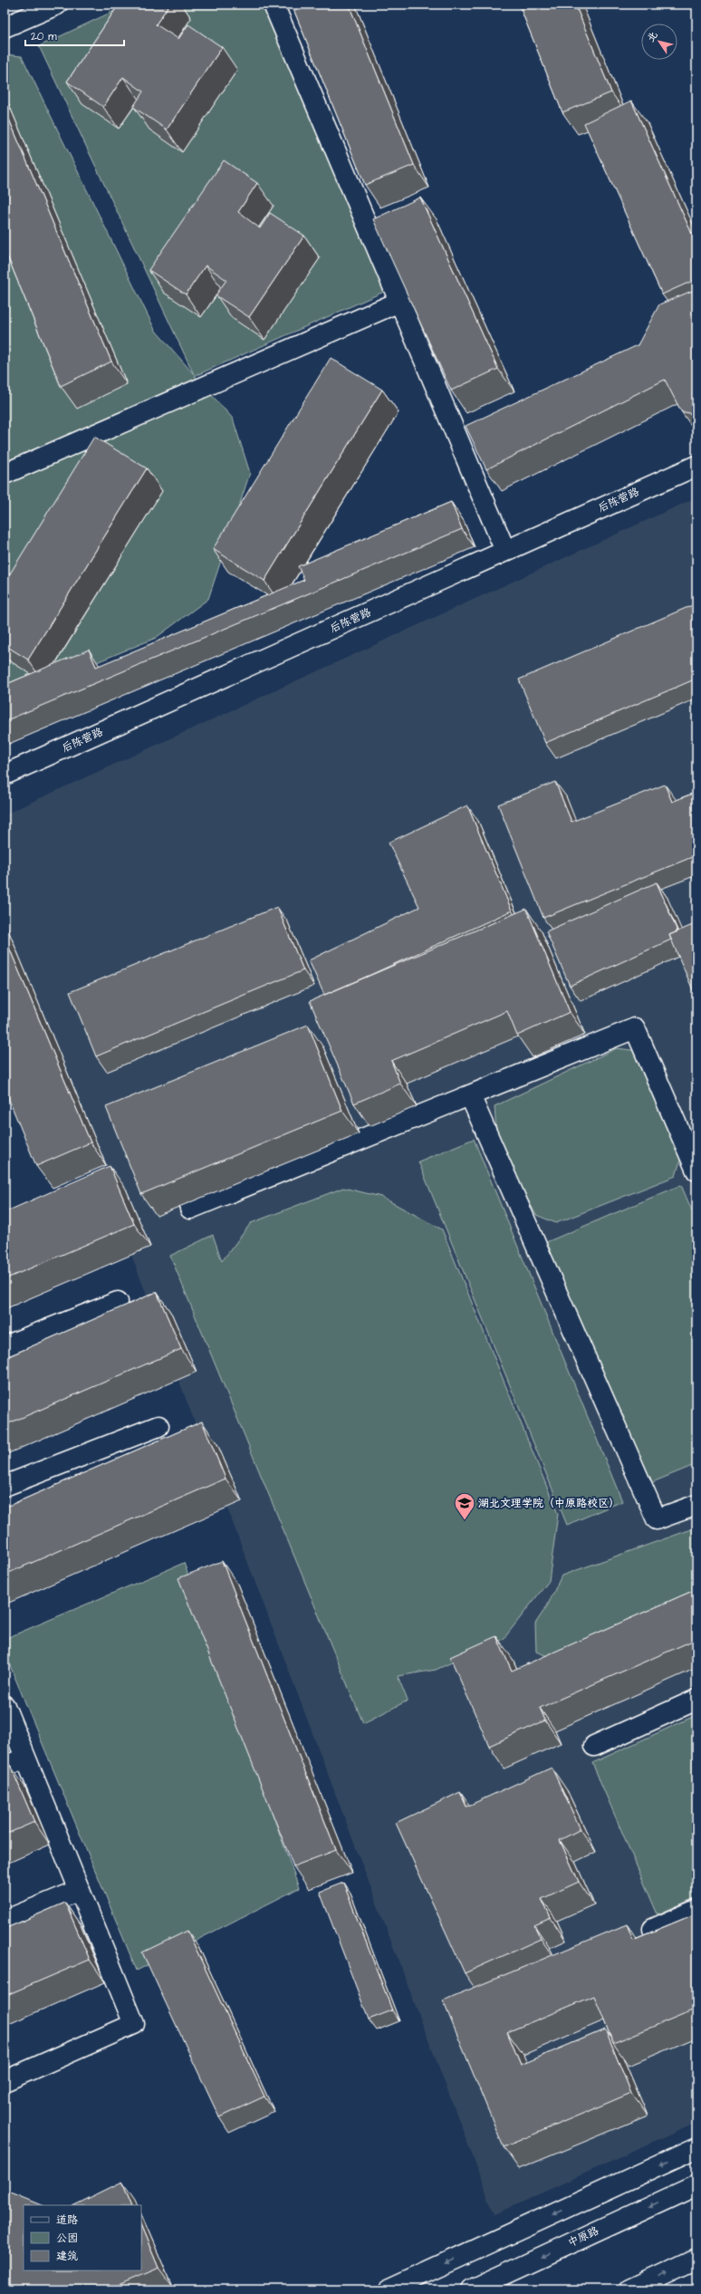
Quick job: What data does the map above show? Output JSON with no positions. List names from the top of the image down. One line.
{"streets":{"street":["后陈营路","中原路"]},"places":{"school or university":["湖北文理学院（中原路校区）"]},"legend":["道路","公园","建筑"],"scale_bar":"20 m","north":"top left"}
